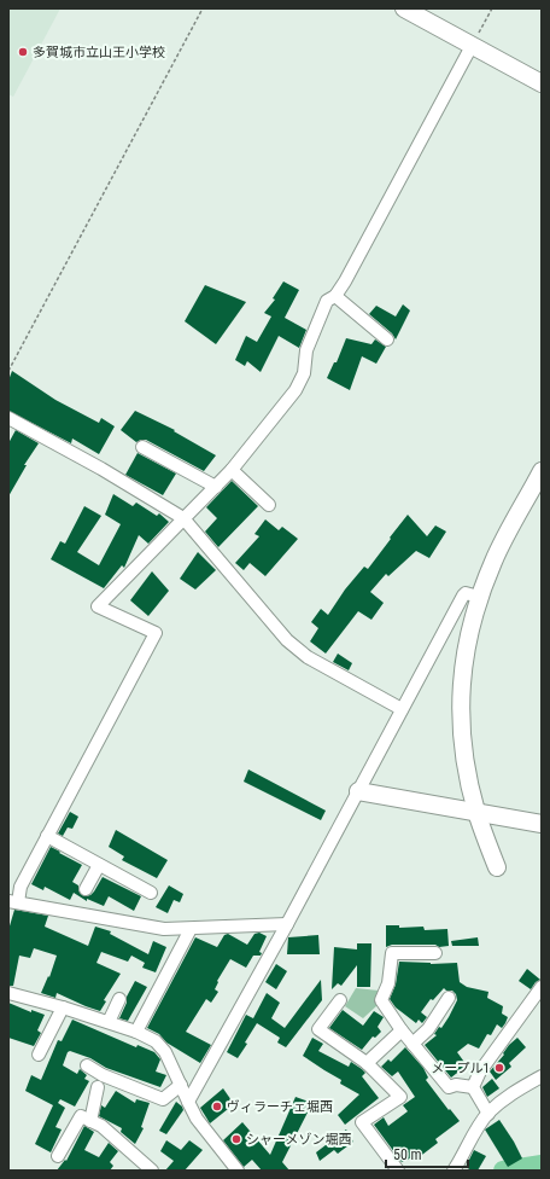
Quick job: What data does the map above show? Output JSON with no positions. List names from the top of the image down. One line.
{"places":["多賀城市立山王小学校","メープル1","ヴィラーチェ堀西","シャーメゾン堀西"],"scale_bar":"50 m"}
